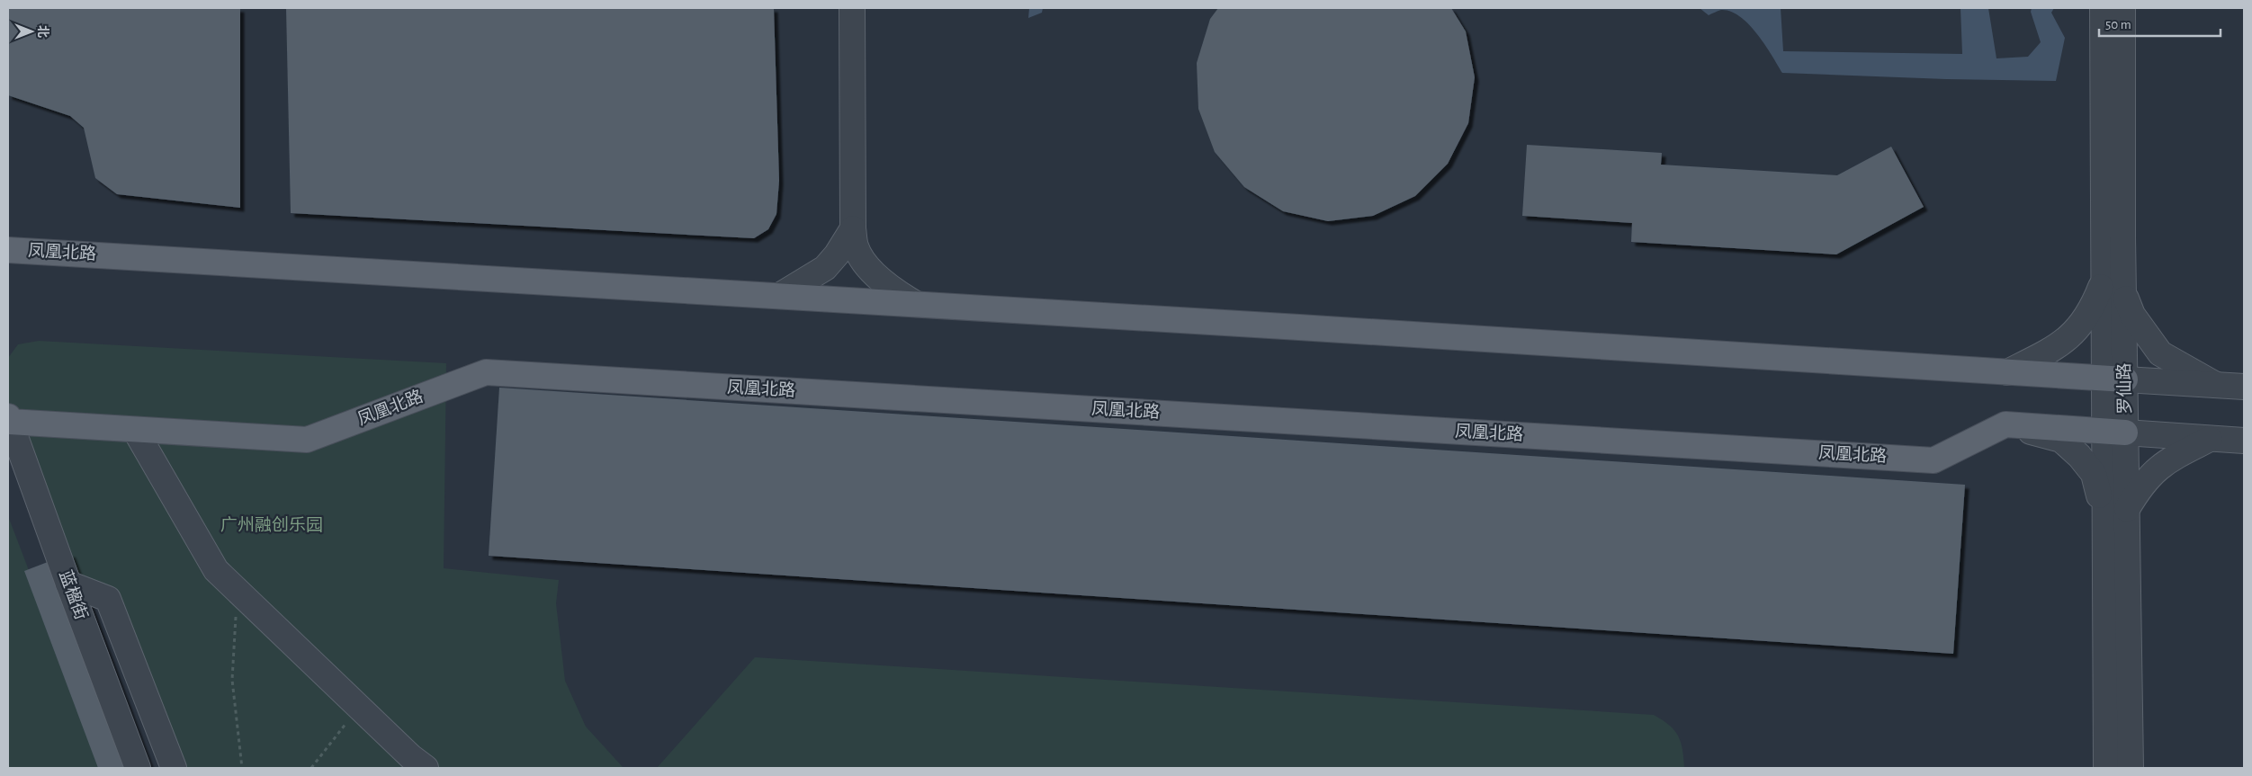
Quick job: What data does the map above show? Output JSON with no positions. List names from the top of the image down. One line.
{"streets":{"main road":["凤凰北路"],"street":["罗仙路","蓝楹街"]},"crossings":[["凤凰北路","罗仙路"],["凤凰北路","蓝楹街"]],"parks":["广州融创乐园"],"scale_bar":"50 m","north":"right"}
